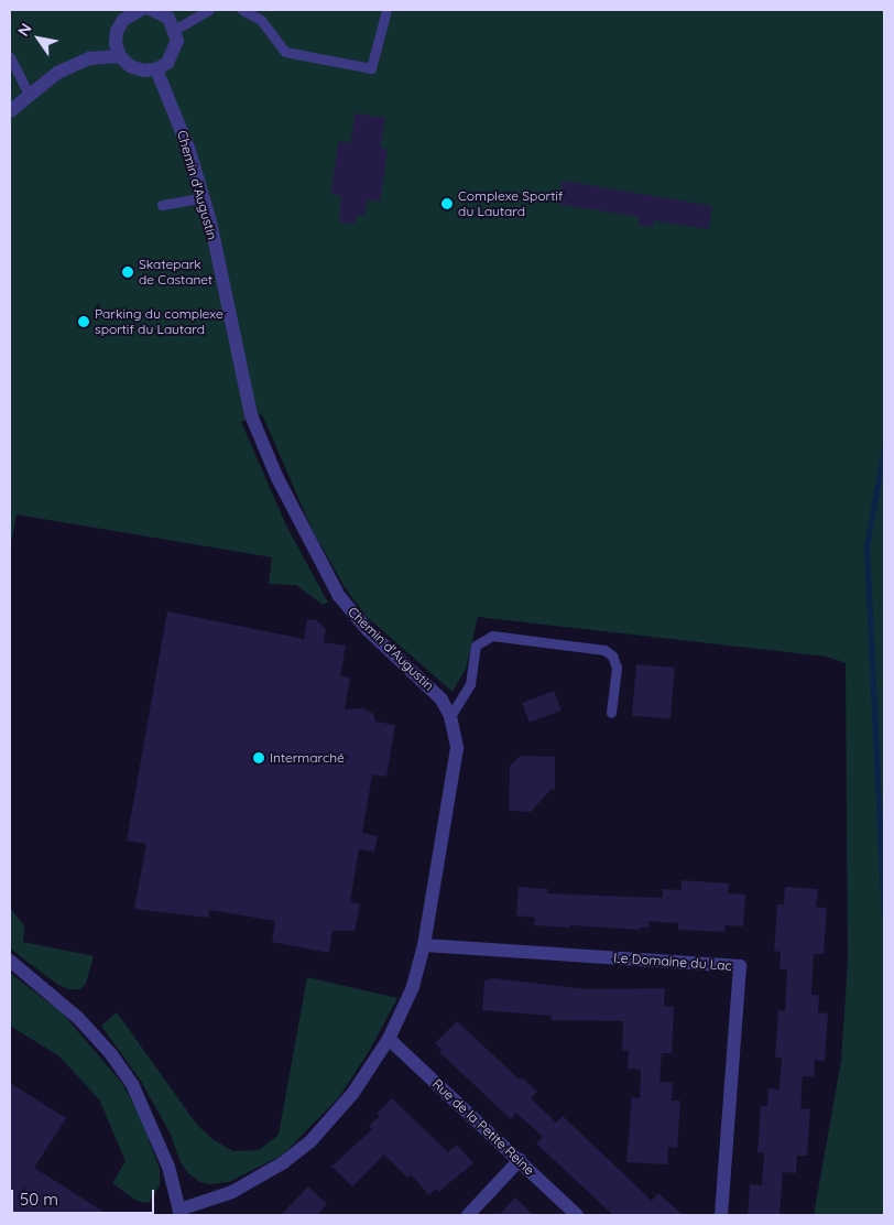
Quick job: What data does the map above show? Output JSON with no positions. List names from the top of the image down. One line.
{"streets":{"street":["Chemin d'Augustin","Le Domaine du Lac","Rue de la Petite Reine"]},"crossings":[["Chemin d'Augustin","Le Domaine du Lac"],["Chemin d'Augustin","Rue de la Petite Reine"]],"places":["Complexe Sportif du Lautard","Skatepark de Castanet","Parking du complexe sportif du Lautard","Intermarché"],"scale_bar":"50 m","north":"top left"}
